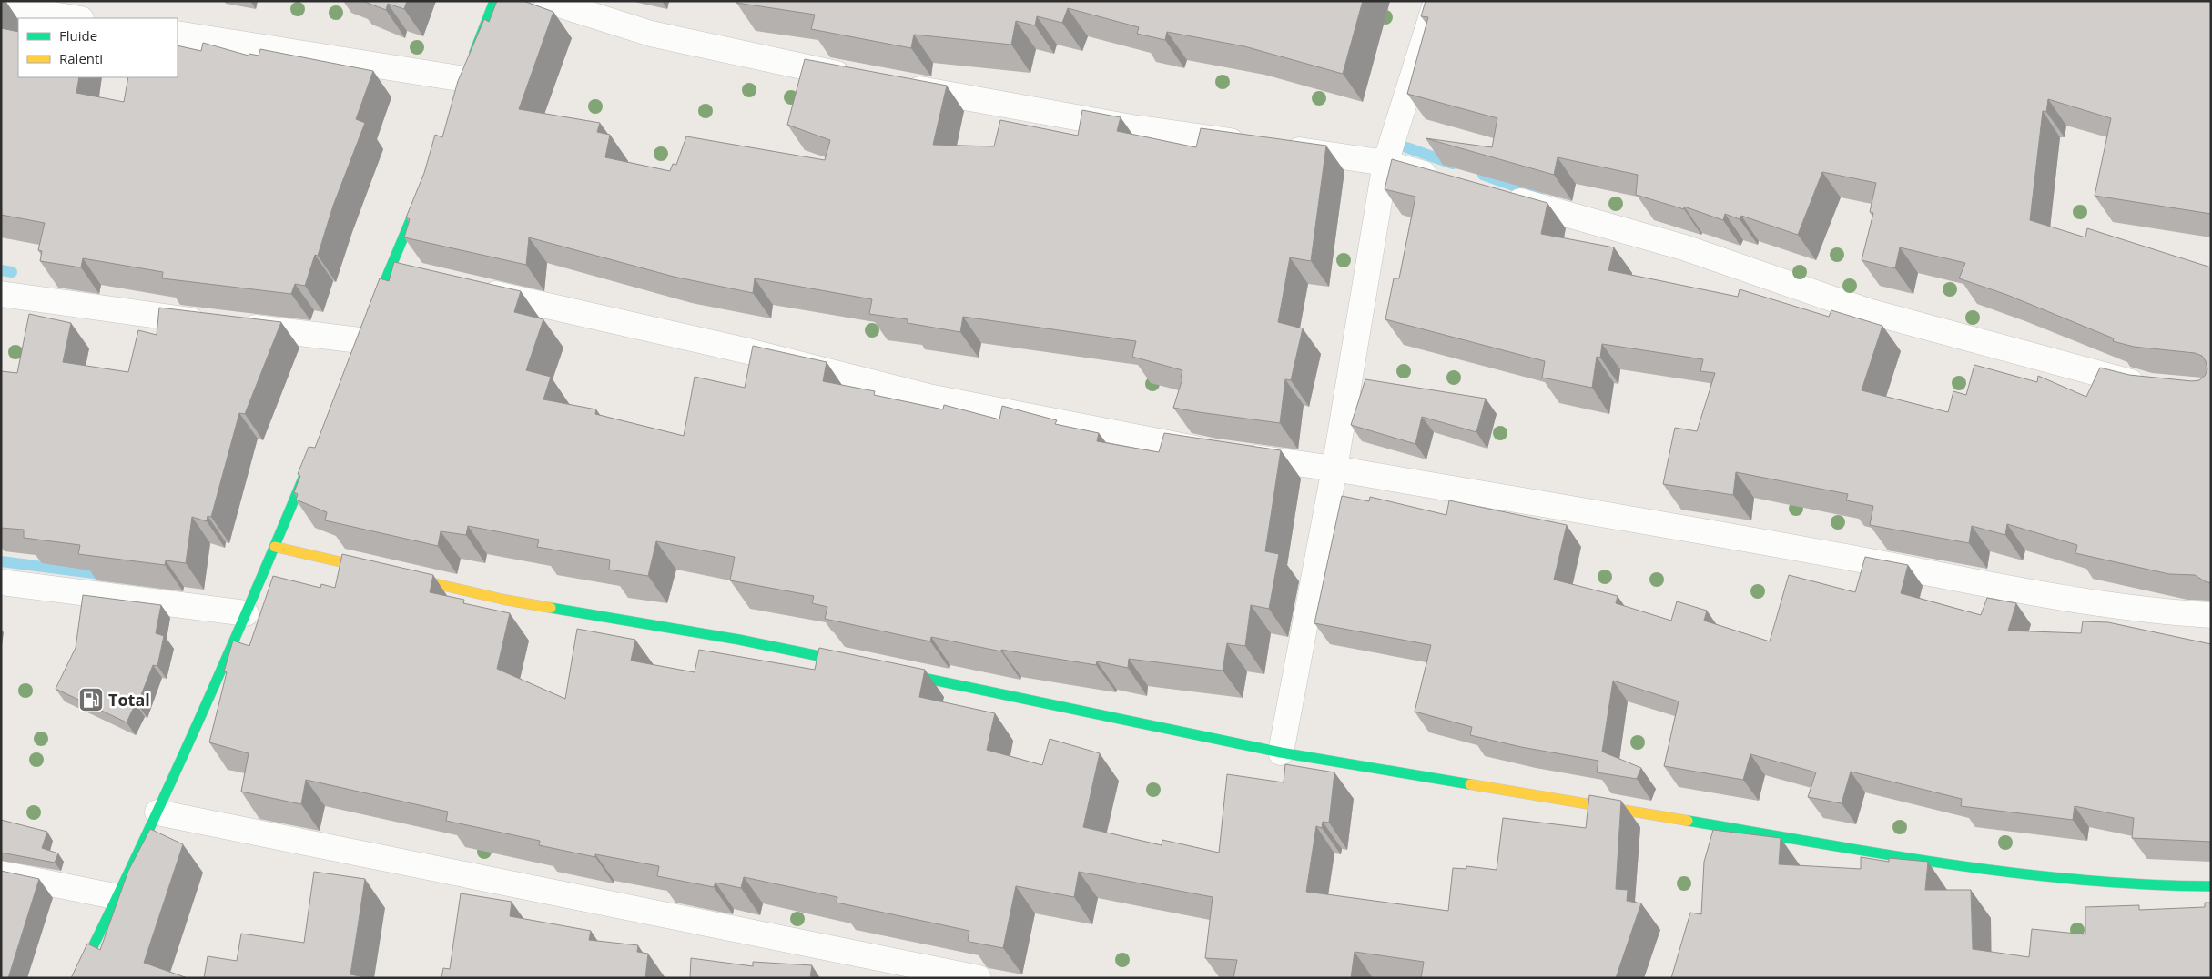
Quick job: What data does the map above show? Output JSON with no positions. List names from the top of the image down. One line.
{"places":{"fuel station":["Total"]},"legend":["Fluide","Ralenti"]}
